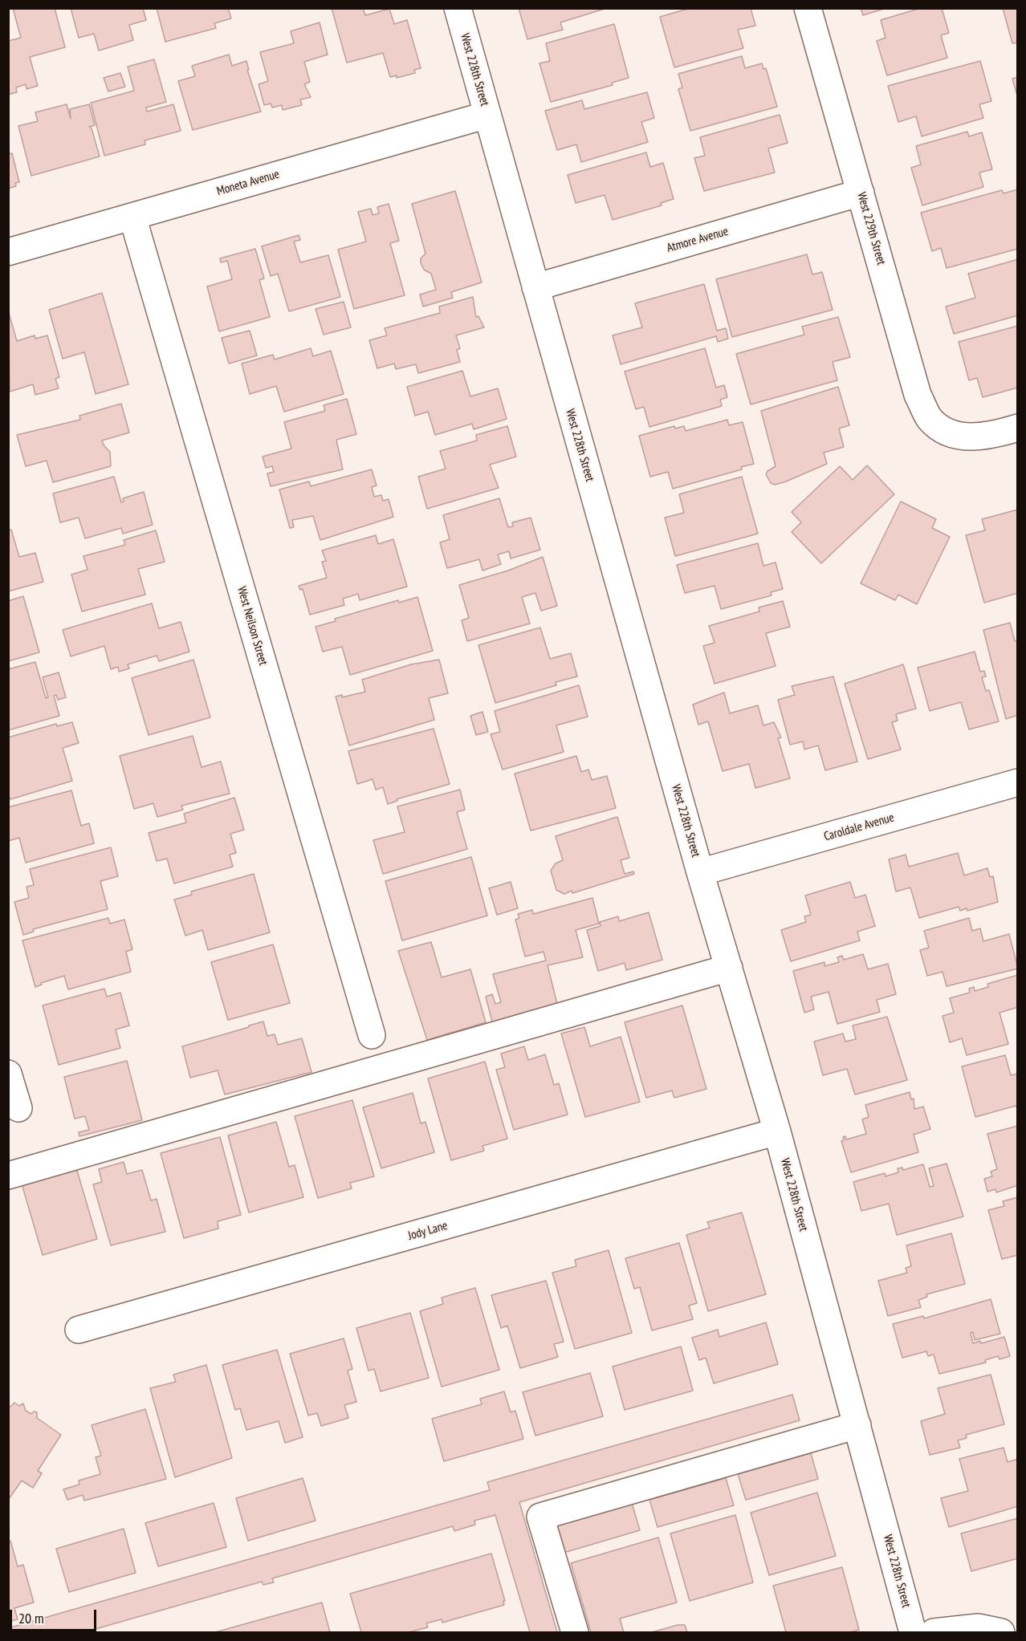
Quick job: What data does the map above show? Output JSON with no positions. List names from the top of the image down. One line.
{"streets":{"street":["West 228th Street","Moneta Avenue","West 229th Street","Atmore Avenue","West Neilson Street","Caroldale Avenue","Jody Lane"]},"crossings":[["West 228th Street","Moneta Avenue"],["West 228th Street","Atmore Avenue"],["West 228th Street","Caroldale Avenue"],["West 228th Street","Jody Lane"],["Moneta Avenue","West Neilson Street"],["West 229th Street","Atmore Avenue"]],"scale_bar":"20 m"}
